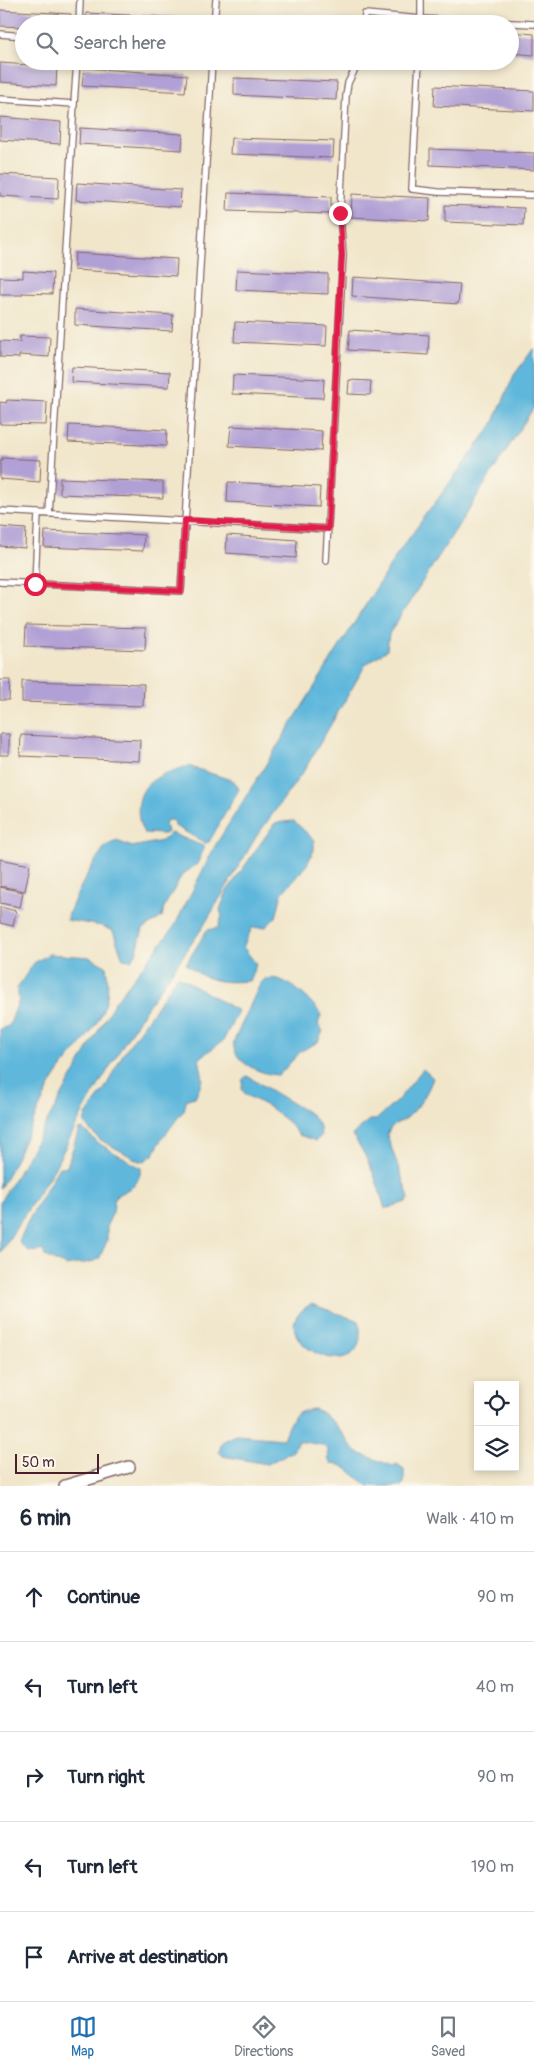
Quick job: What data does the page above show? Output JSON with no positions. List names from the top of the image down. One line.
{"scale_bar":"50 m","page":{"search":"Search here","scale":"50 m","heading":["6 min","Walk · 410 m"],"list":[["Continue","90 m"],["Turn left","40 m"],["Turn right","90 m"],["Turn left","190 m"],"Arrive at destination"],"nav":["Map","Directions","Saved"]}}
